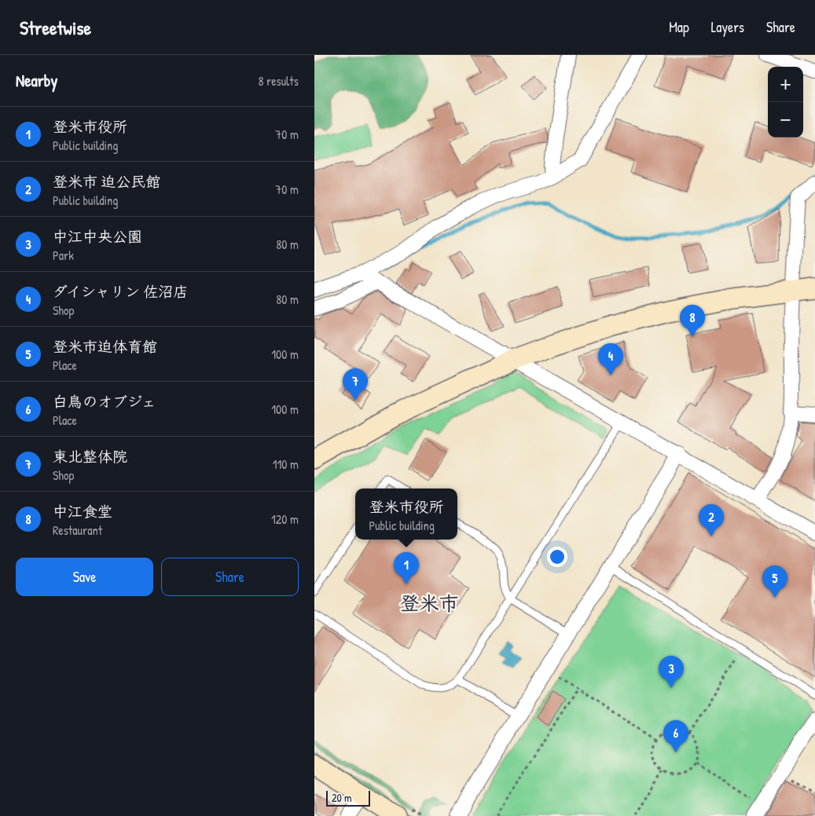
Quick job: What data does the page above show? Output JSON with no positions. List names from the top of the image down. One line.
{"districts":["登米市"],"scale_bar":"20 m","page":{"header":"Streetwise","nav":["Map","Layers","Share"],"heading":["Nearby","8 results"],"map_buttons":["+","−"],"list":[{"mark":"1","name":"登米市役所","note":"Public building","value":"70 m"},{"mark":"2","name":"登米市 迫公民館","note":"Public building","value":"70 m"},{"mark":"3","name":"中江中央公園","note":"Park","value":"80 m"},{"mark":"4","name":"ダイシャリン 佐沼店","note":"Shop","value":"80 m"},{"mark":"5","name":"登米市迫体育館","note":"Place","value":"100 m"},{"mark":"6","name":"白鳥のオブジェ","note":"Place","value":"100 m"},{"mark":"7","name":"東北整体院","note":"Shop","value":"110 m"},{"mark":"8","name":"中江食堂","note":"Restaurant","value":"120 m"}],"pins":["8","4","7","2","1","5","3","6"],"popup":["登米市役所","Public building"],"buttons":["Save","Share"],"scale":"20 m"}}
